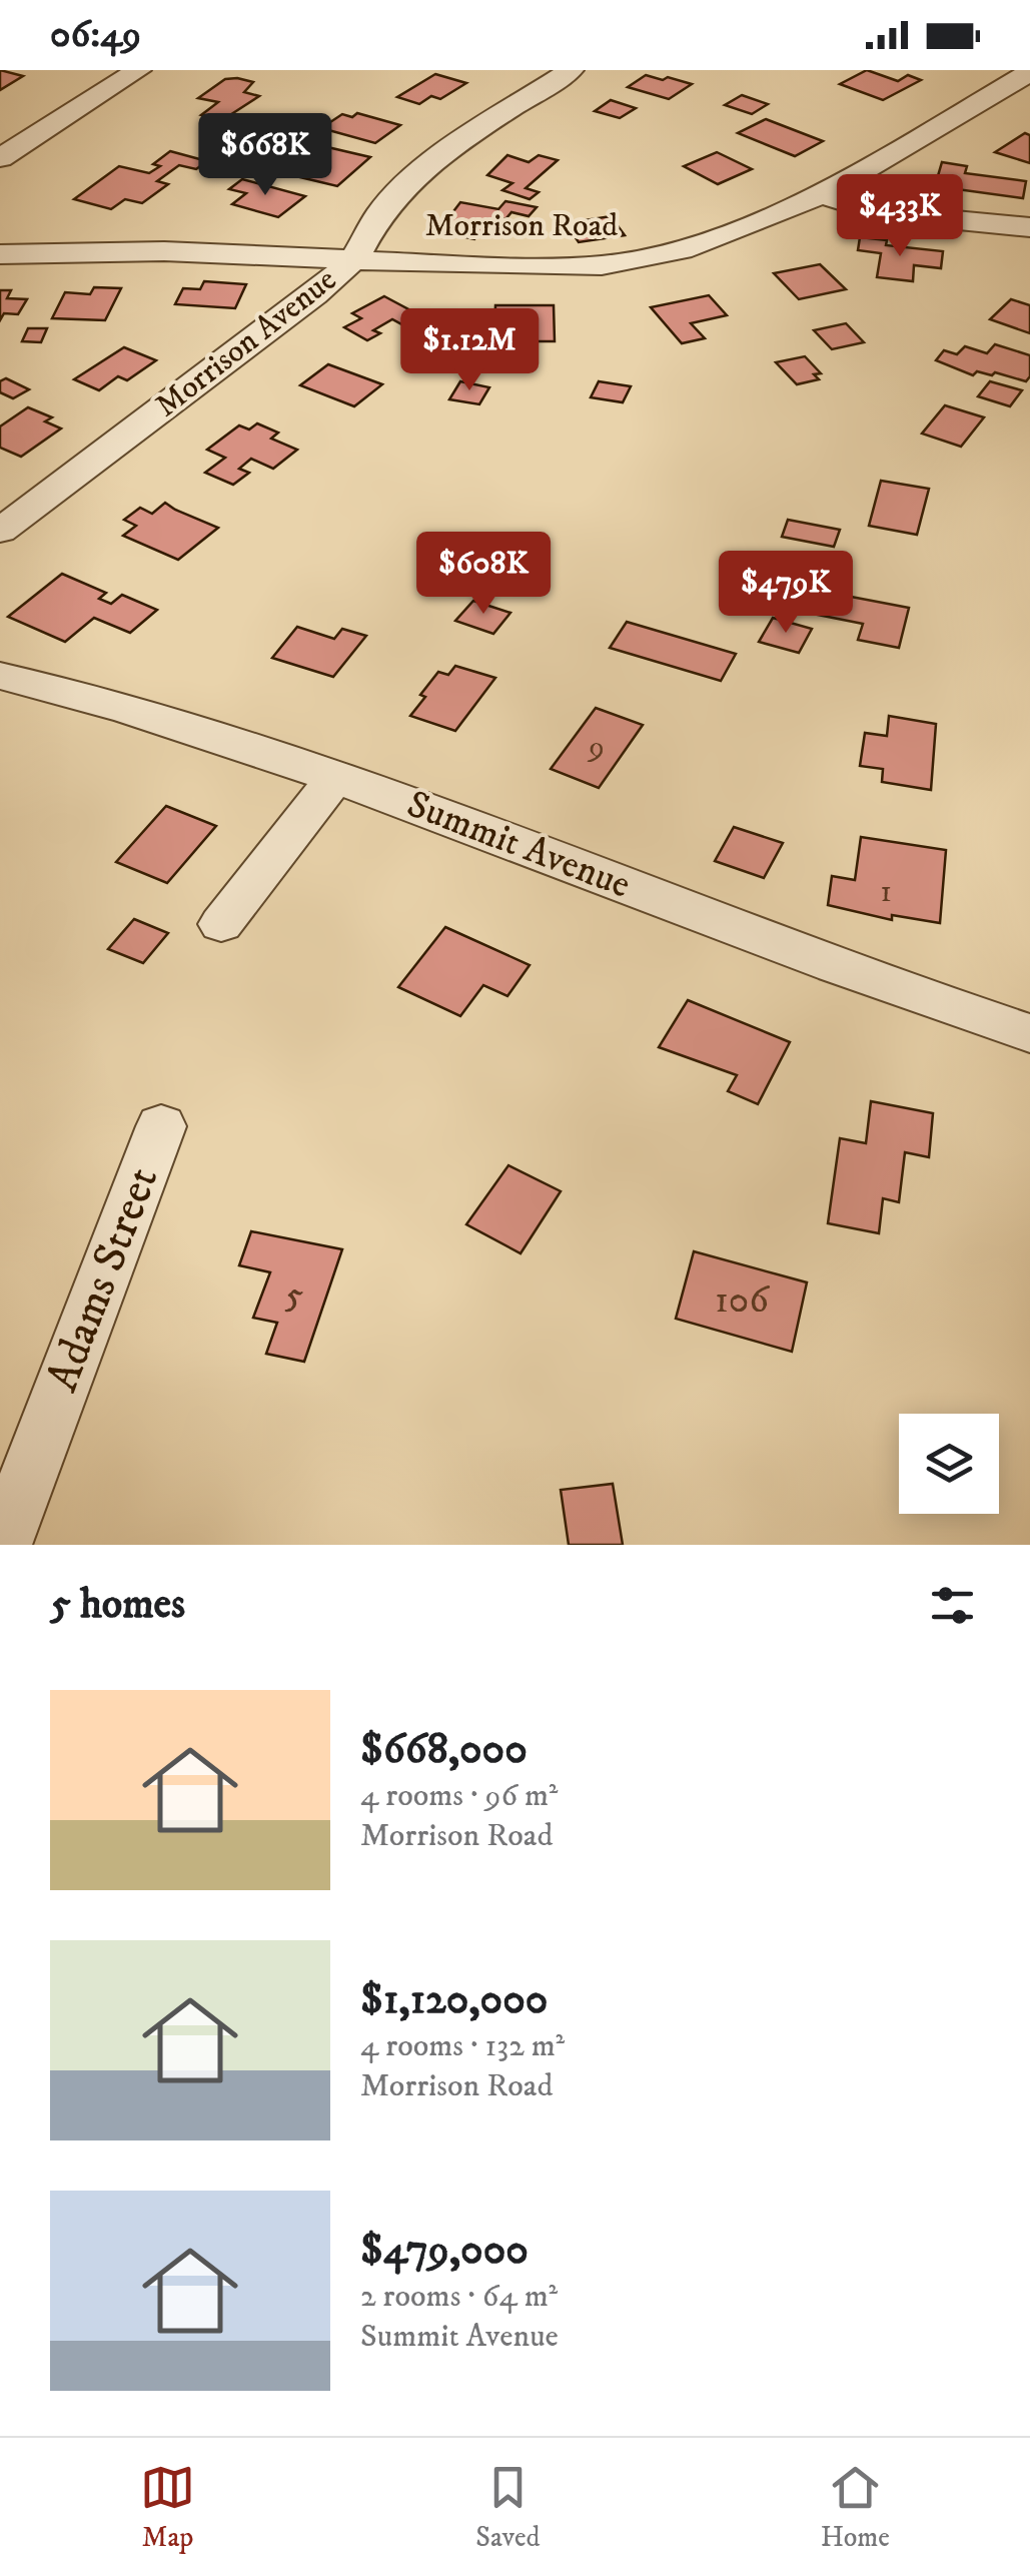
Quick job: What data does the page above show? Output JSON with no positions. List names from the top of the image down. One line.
{"streets":{"street":["Morrison Road","Morrison Avenue","Summit Avenue","Adams Street"]},"crossings":[["Morrison Road","Morrison Avenue"]],"house_numbers":["9","1","5","106"],"page":{"status":"06:49","price":["$668K","$433K","$1.12M","$608K","$479K"],"heading":"5 homes","list":[{"name":"$668,000","note":"4 rooms · 96 m² · Morrison Road"},{"name":"$1,120,000","note":"4 rooms · 132 m² · Morrison Road"},{"name":"$479,000","note":"2 rooms · 64 m² · Summit Avenue"}],"tabs":["Map","Saved","Home"]}}
